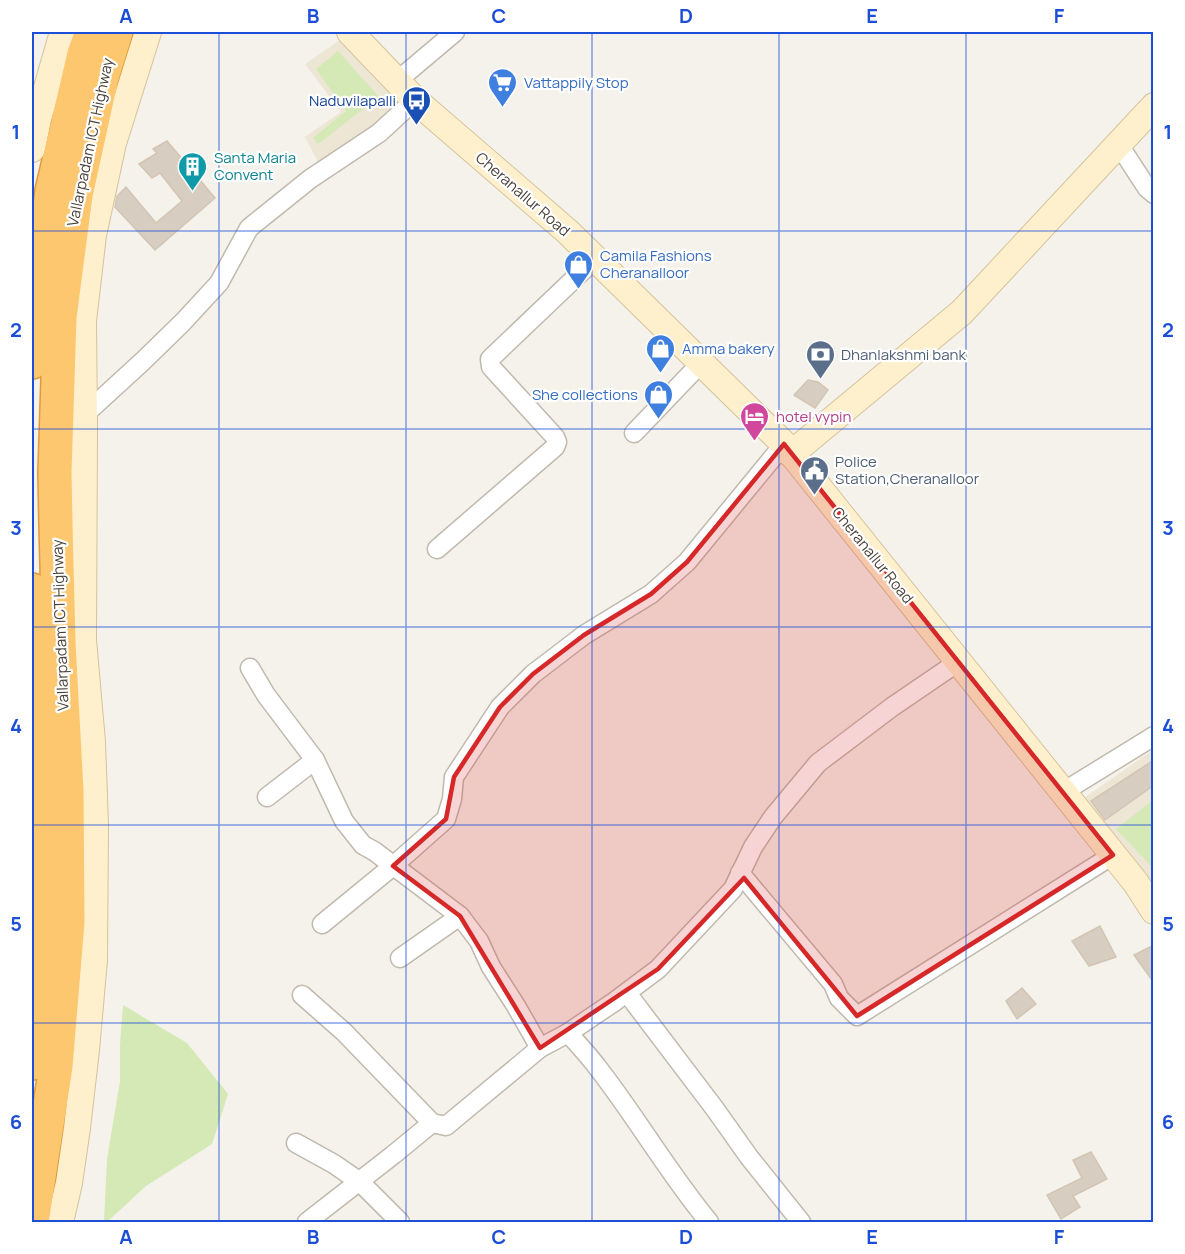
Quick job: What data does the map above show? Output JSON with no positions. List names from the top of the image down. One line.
{"streets":{"highway":["Vallarpadam ICT Highway"],"street":["Cheranallur Road"]},"places":{"supermarket":["Vattappily Stop"],"bus stop":["Naduvilapalli"],"building":["Santa Maria Convent"],"shop":["Camila Fashions Cheranalloor","Amma bakery","She collections"],"bank":["Dhanlakshmi bank"],"hotel":["hotel vypin"],"public building":["Police Station,Cheranalloor"]},"grid":{"columns":["A","B","C","D","E","F"],"rows":["1","2","3","4","5","6"]}}
